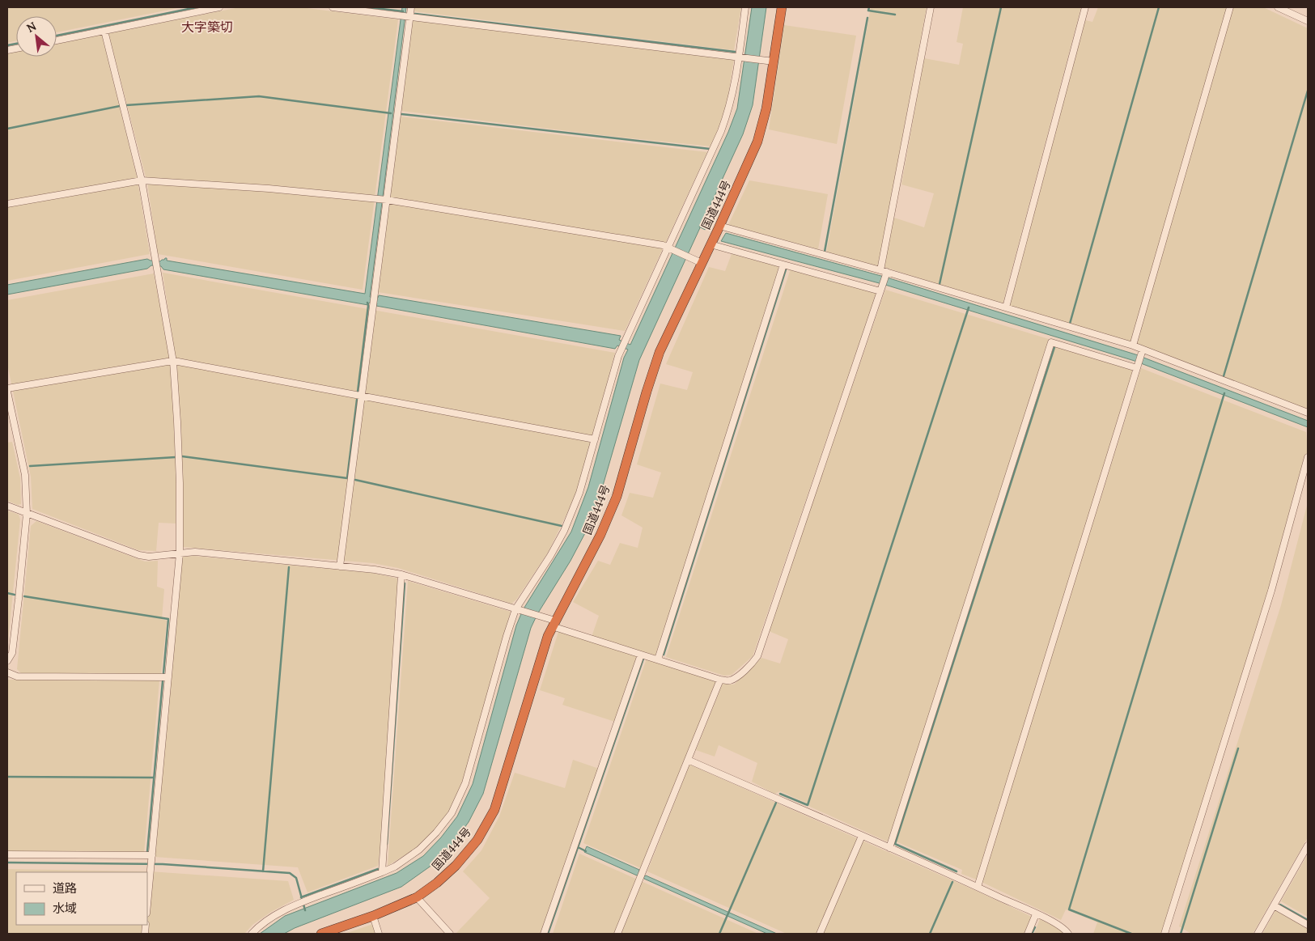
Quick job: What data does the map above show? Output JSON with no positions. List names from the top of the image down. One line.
{"streets":{"highway":["国道444号"]},"districts":["大字築切"],"legend":["道路","水域"],"north":"top left"}
